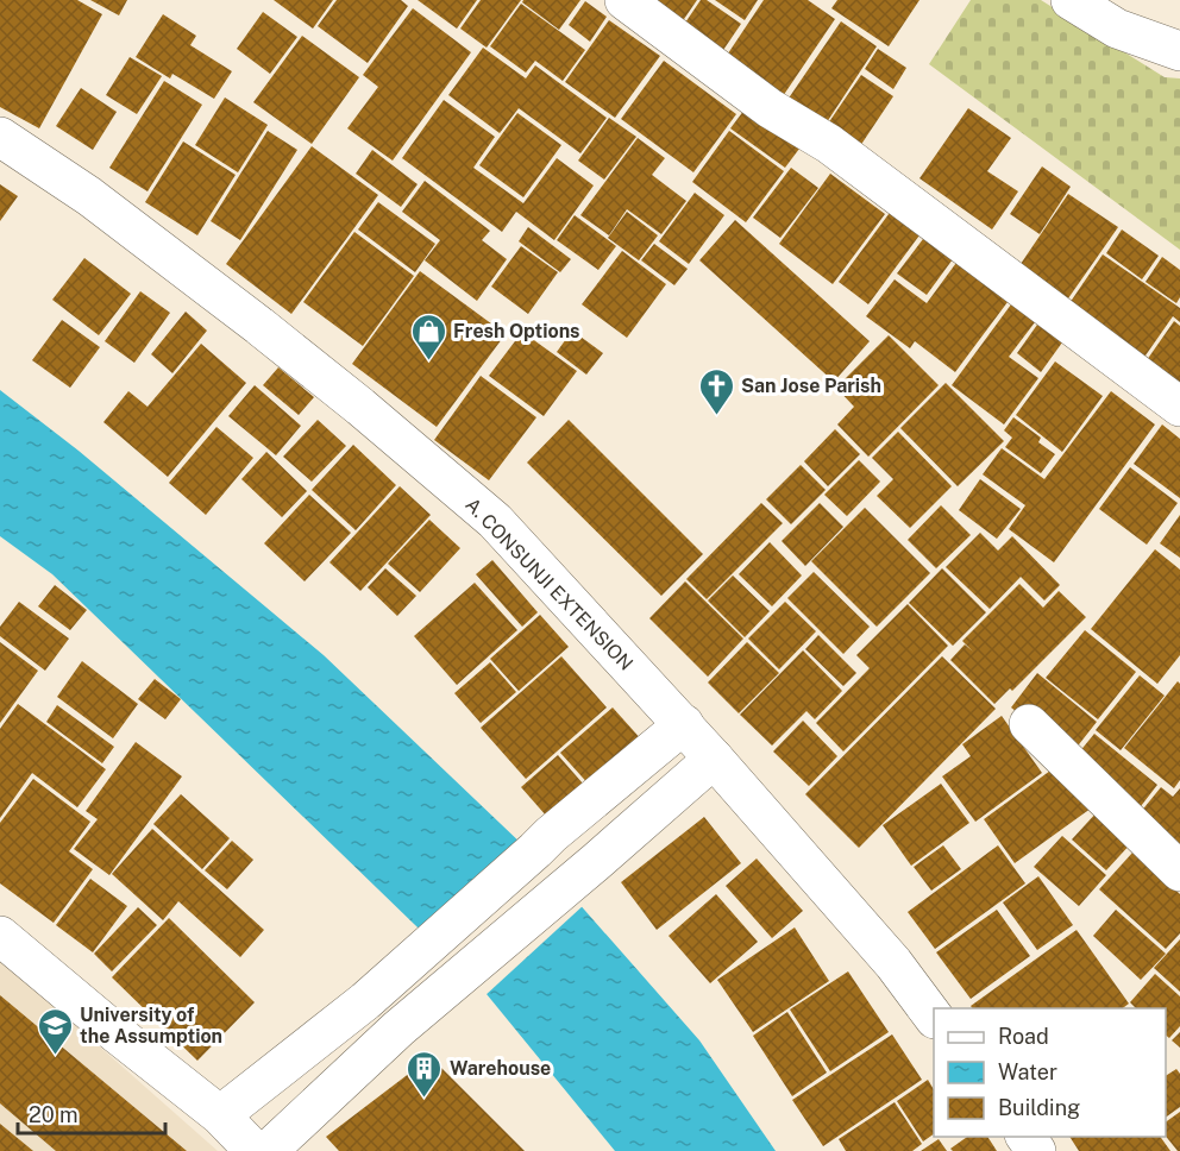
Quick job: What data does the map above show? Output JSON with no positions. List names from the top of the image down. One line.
{"streets":{"street":["A. CONSUNJI EXTENSION"]},"places":{"shop":["Fresh Options"],"church":["San Jose Parish"],"school or university":["University of the Assumption"],"building":["Warehouse"]},"legend":["Road","Water","Building"],"scale_bar":"20 m"}
